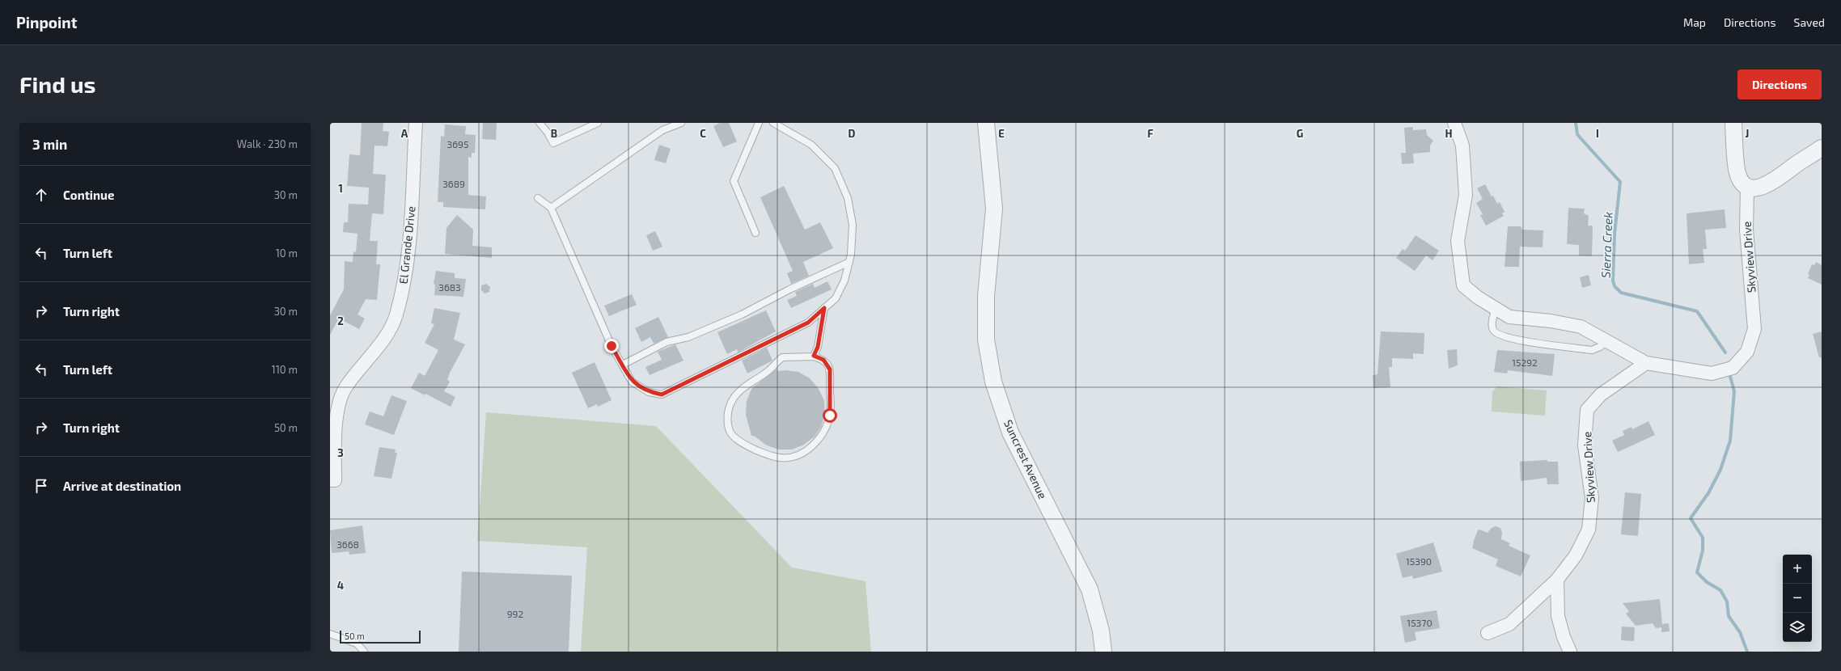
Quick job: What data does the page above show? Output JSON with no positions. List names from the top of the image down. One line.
{"streets":{"street":["El Grande Drive","Skyview Drive","Suncrest Avenue"]},"water":["Sierra Creek"],"house_numbers":["3695","3689","3683","15292","3668","15390","992","15370"],"scale_bar":"50 m","page":{"header":"Pinpoint","nav":["Map","Directions","Saved"],"buttons":"Directions","title":"Find us","heading":["3 min","Walk · 230 m"],"list":[["Continue","30 m"],["Turn left","10 m"],["Turn right","30 m"],["Turn left","110 m"],["Turn right","50 m"],"Arrive at destination"],"map_buttons":["+","−"],"scale":"50 m"},"grid":{"columns":["A","B","C","D","E","F","G","H","I","J"],"rows":["1","2","3","4"]}}
